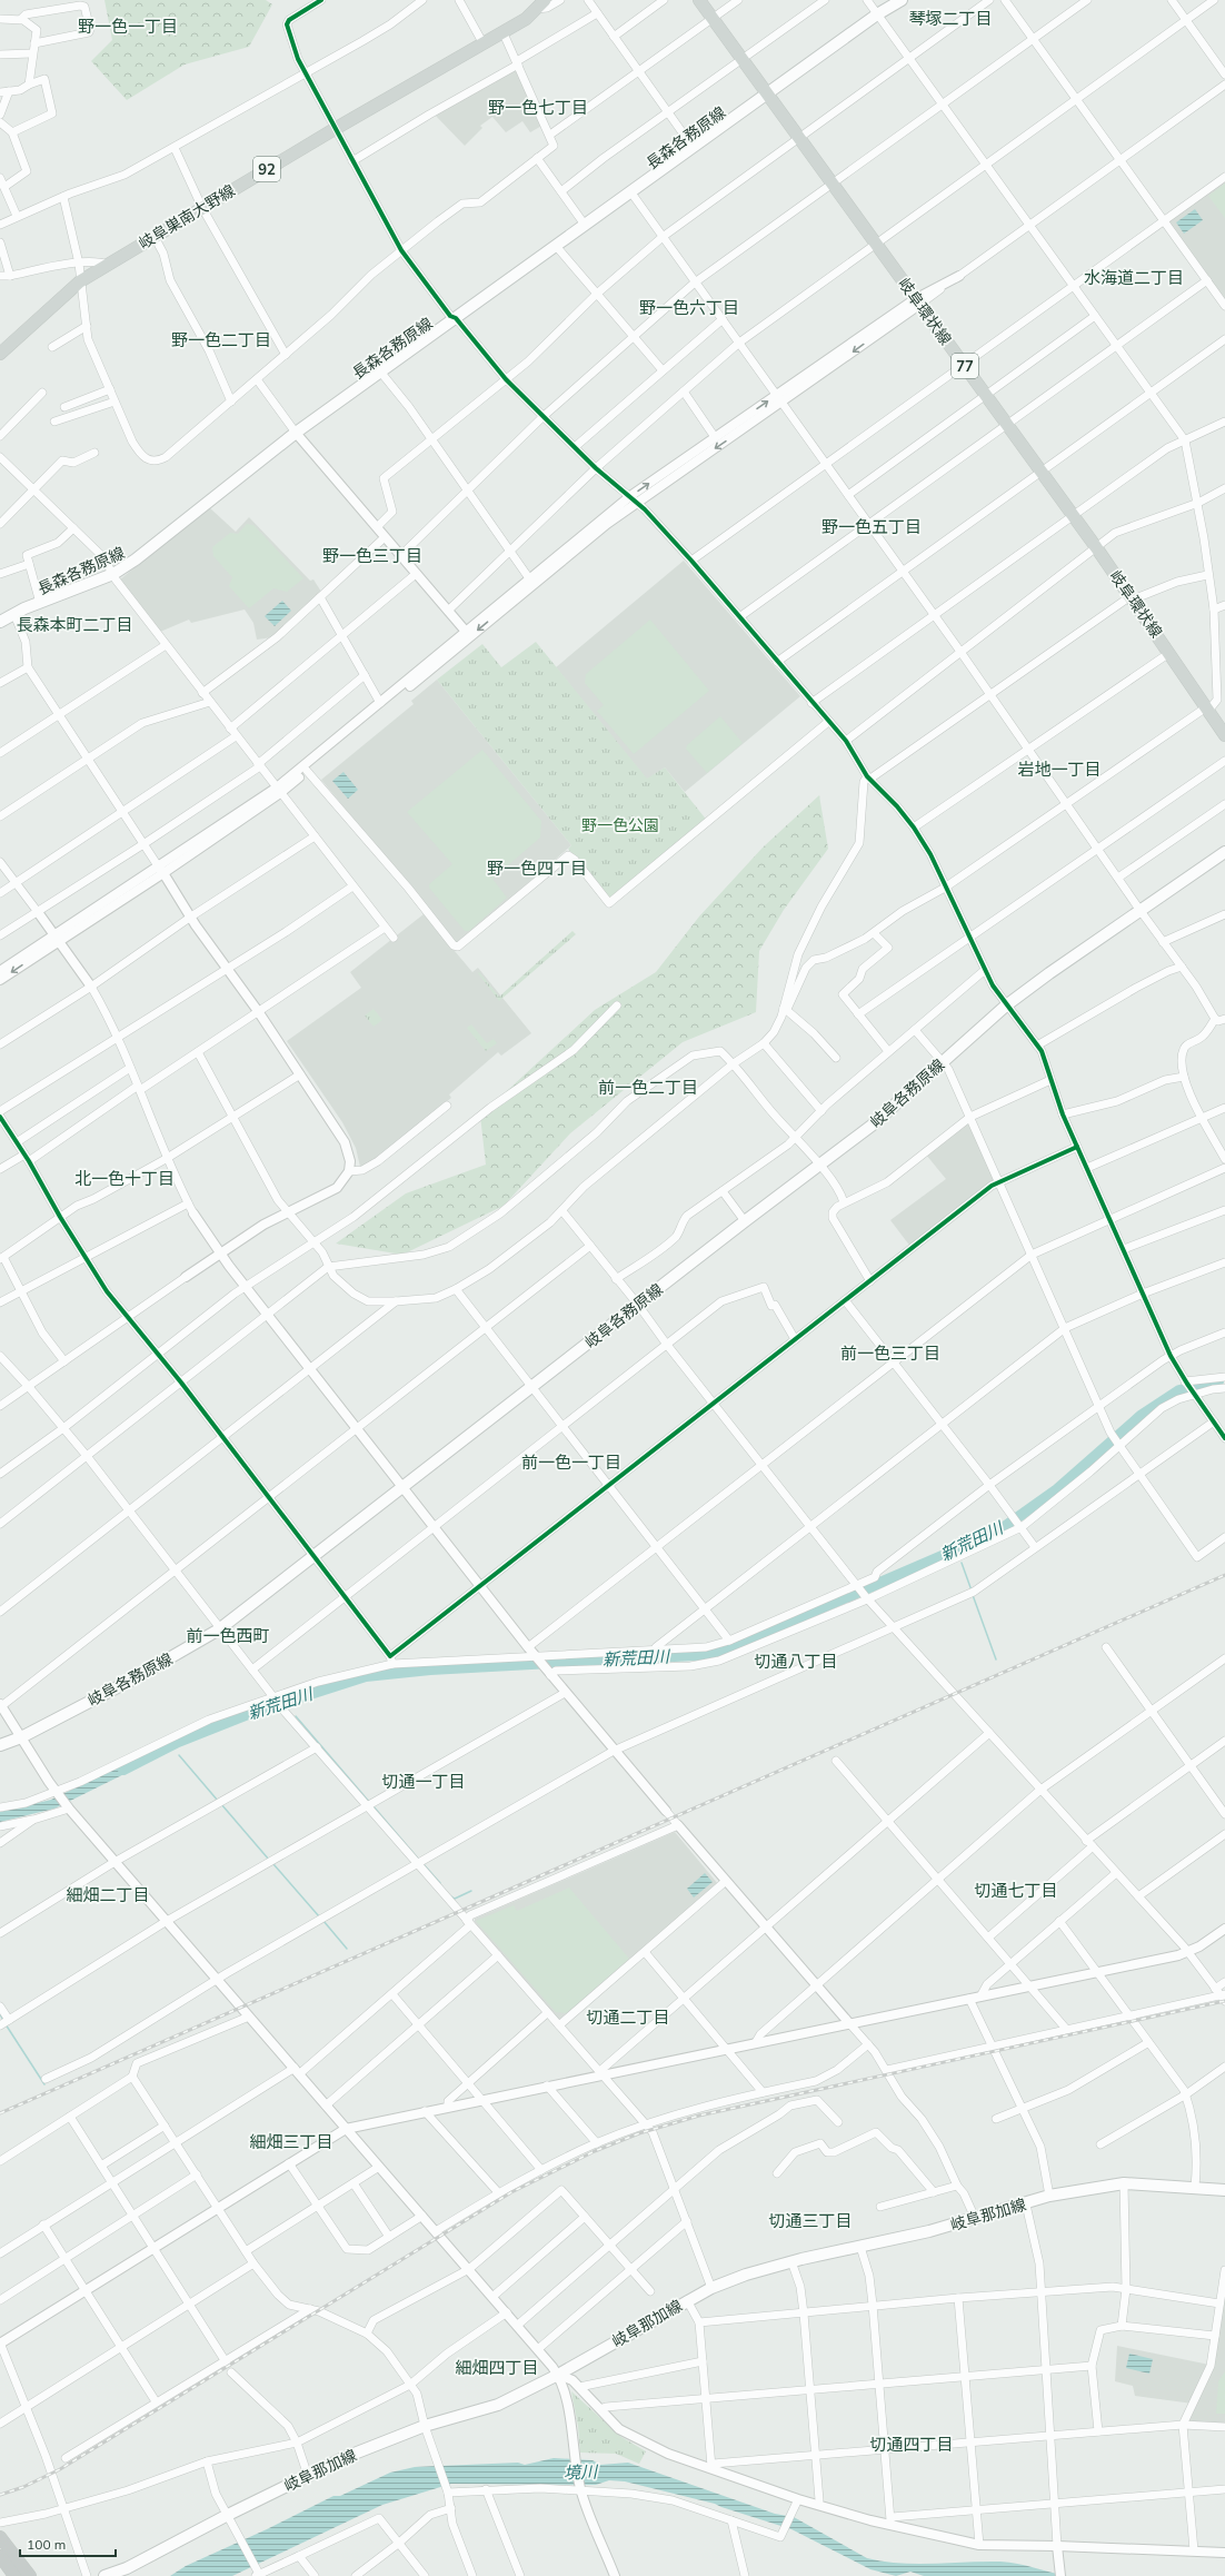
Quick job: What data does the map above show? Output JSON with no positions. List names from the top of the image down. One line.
{"streets":{"main road":["長森各務原線","92","岐阜巣南大野線","岐阜環状線","77","岐阜各務原線","岐阜那加線"]},"crossings":[["長森各務原線","岐阜環状線"]],"districts":["琴塚二丁目","野一色一丁目","野一色七丁目","水海道二丁目","野一色六丁目","野一色二丁目","野一色五丁目","野一色三丁目","長森本町二丁目","岩地一丁目","野一色四丁目","前一色二丁目","北一色十丁目","前一色三丁目","前一色一丁目","前一色西町","切通八丁目","切通一丁目","切通七丁目","細畑二丁目","切通二丁目","細畑三丁目","切通三丁目","細畑四丁目","切通四丁目"],"water":["新荒田川","境川"],"parks":["野一色公園"],"scale_bar":"100 m"}
